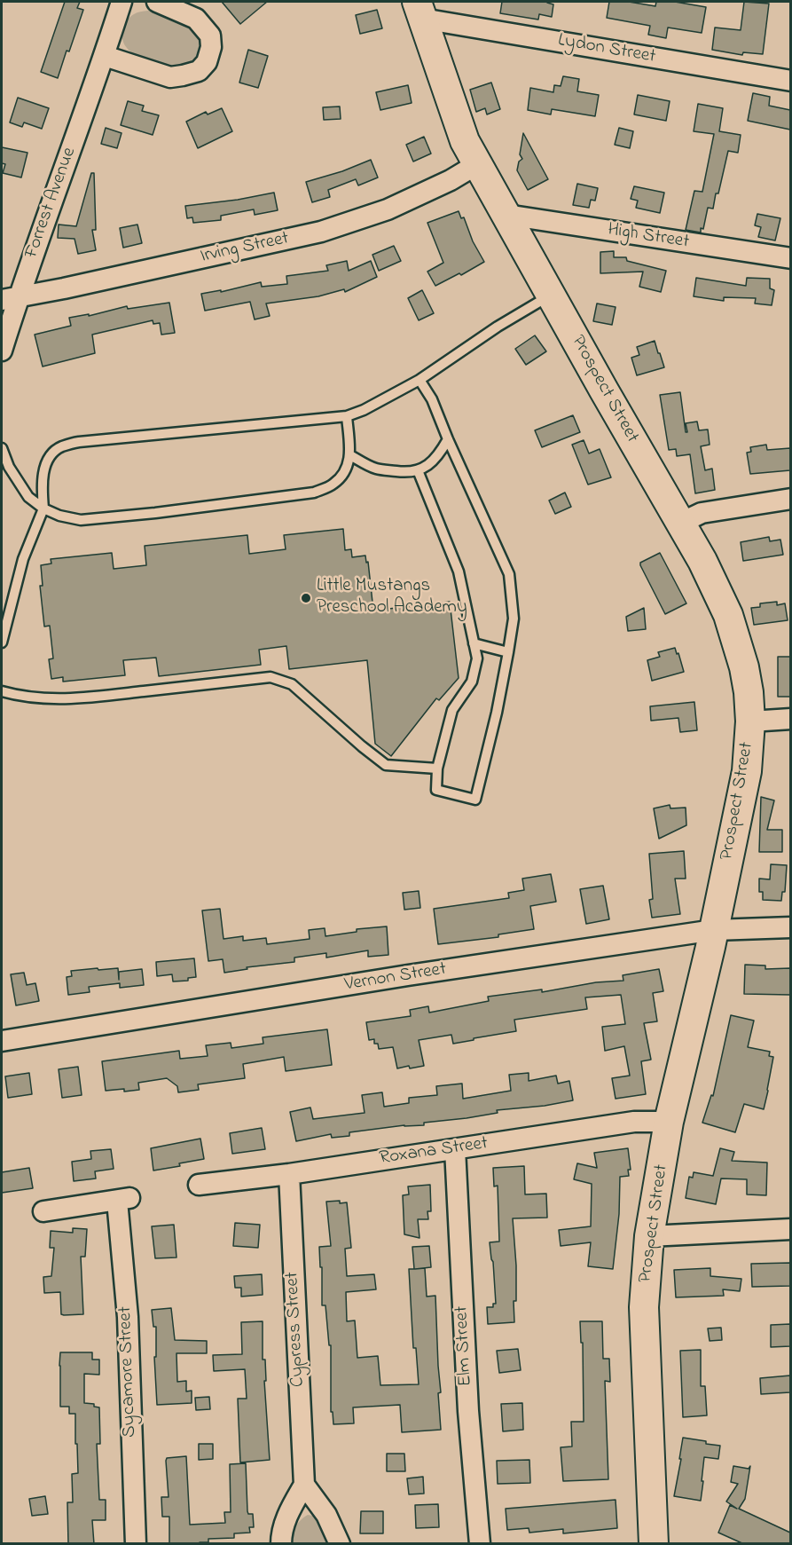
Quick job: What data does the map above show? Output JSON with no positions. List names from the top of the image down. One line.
{"streets":{"street":["Lydon Street","Forrest Avenue","High Street","Irving Street","Prospect Street","Vernon Street","Roxana Street","Cypress Street","Elm Street","Sycamore Street"]},"crossings":[["Lydon Street","Prospect Street"],["Forrest Avenue","Irving Street"],["High Street","Prospect Street"],["Irving Street","Prospect Street"],["Prospect Street","Vernon Street"],["Prospect Street","Roxana Street"],["Roxana Street","Cypress Street"],["Roxana Street","Elm Street"]],"places":["Little Mustangs Preschool Academy"]}
